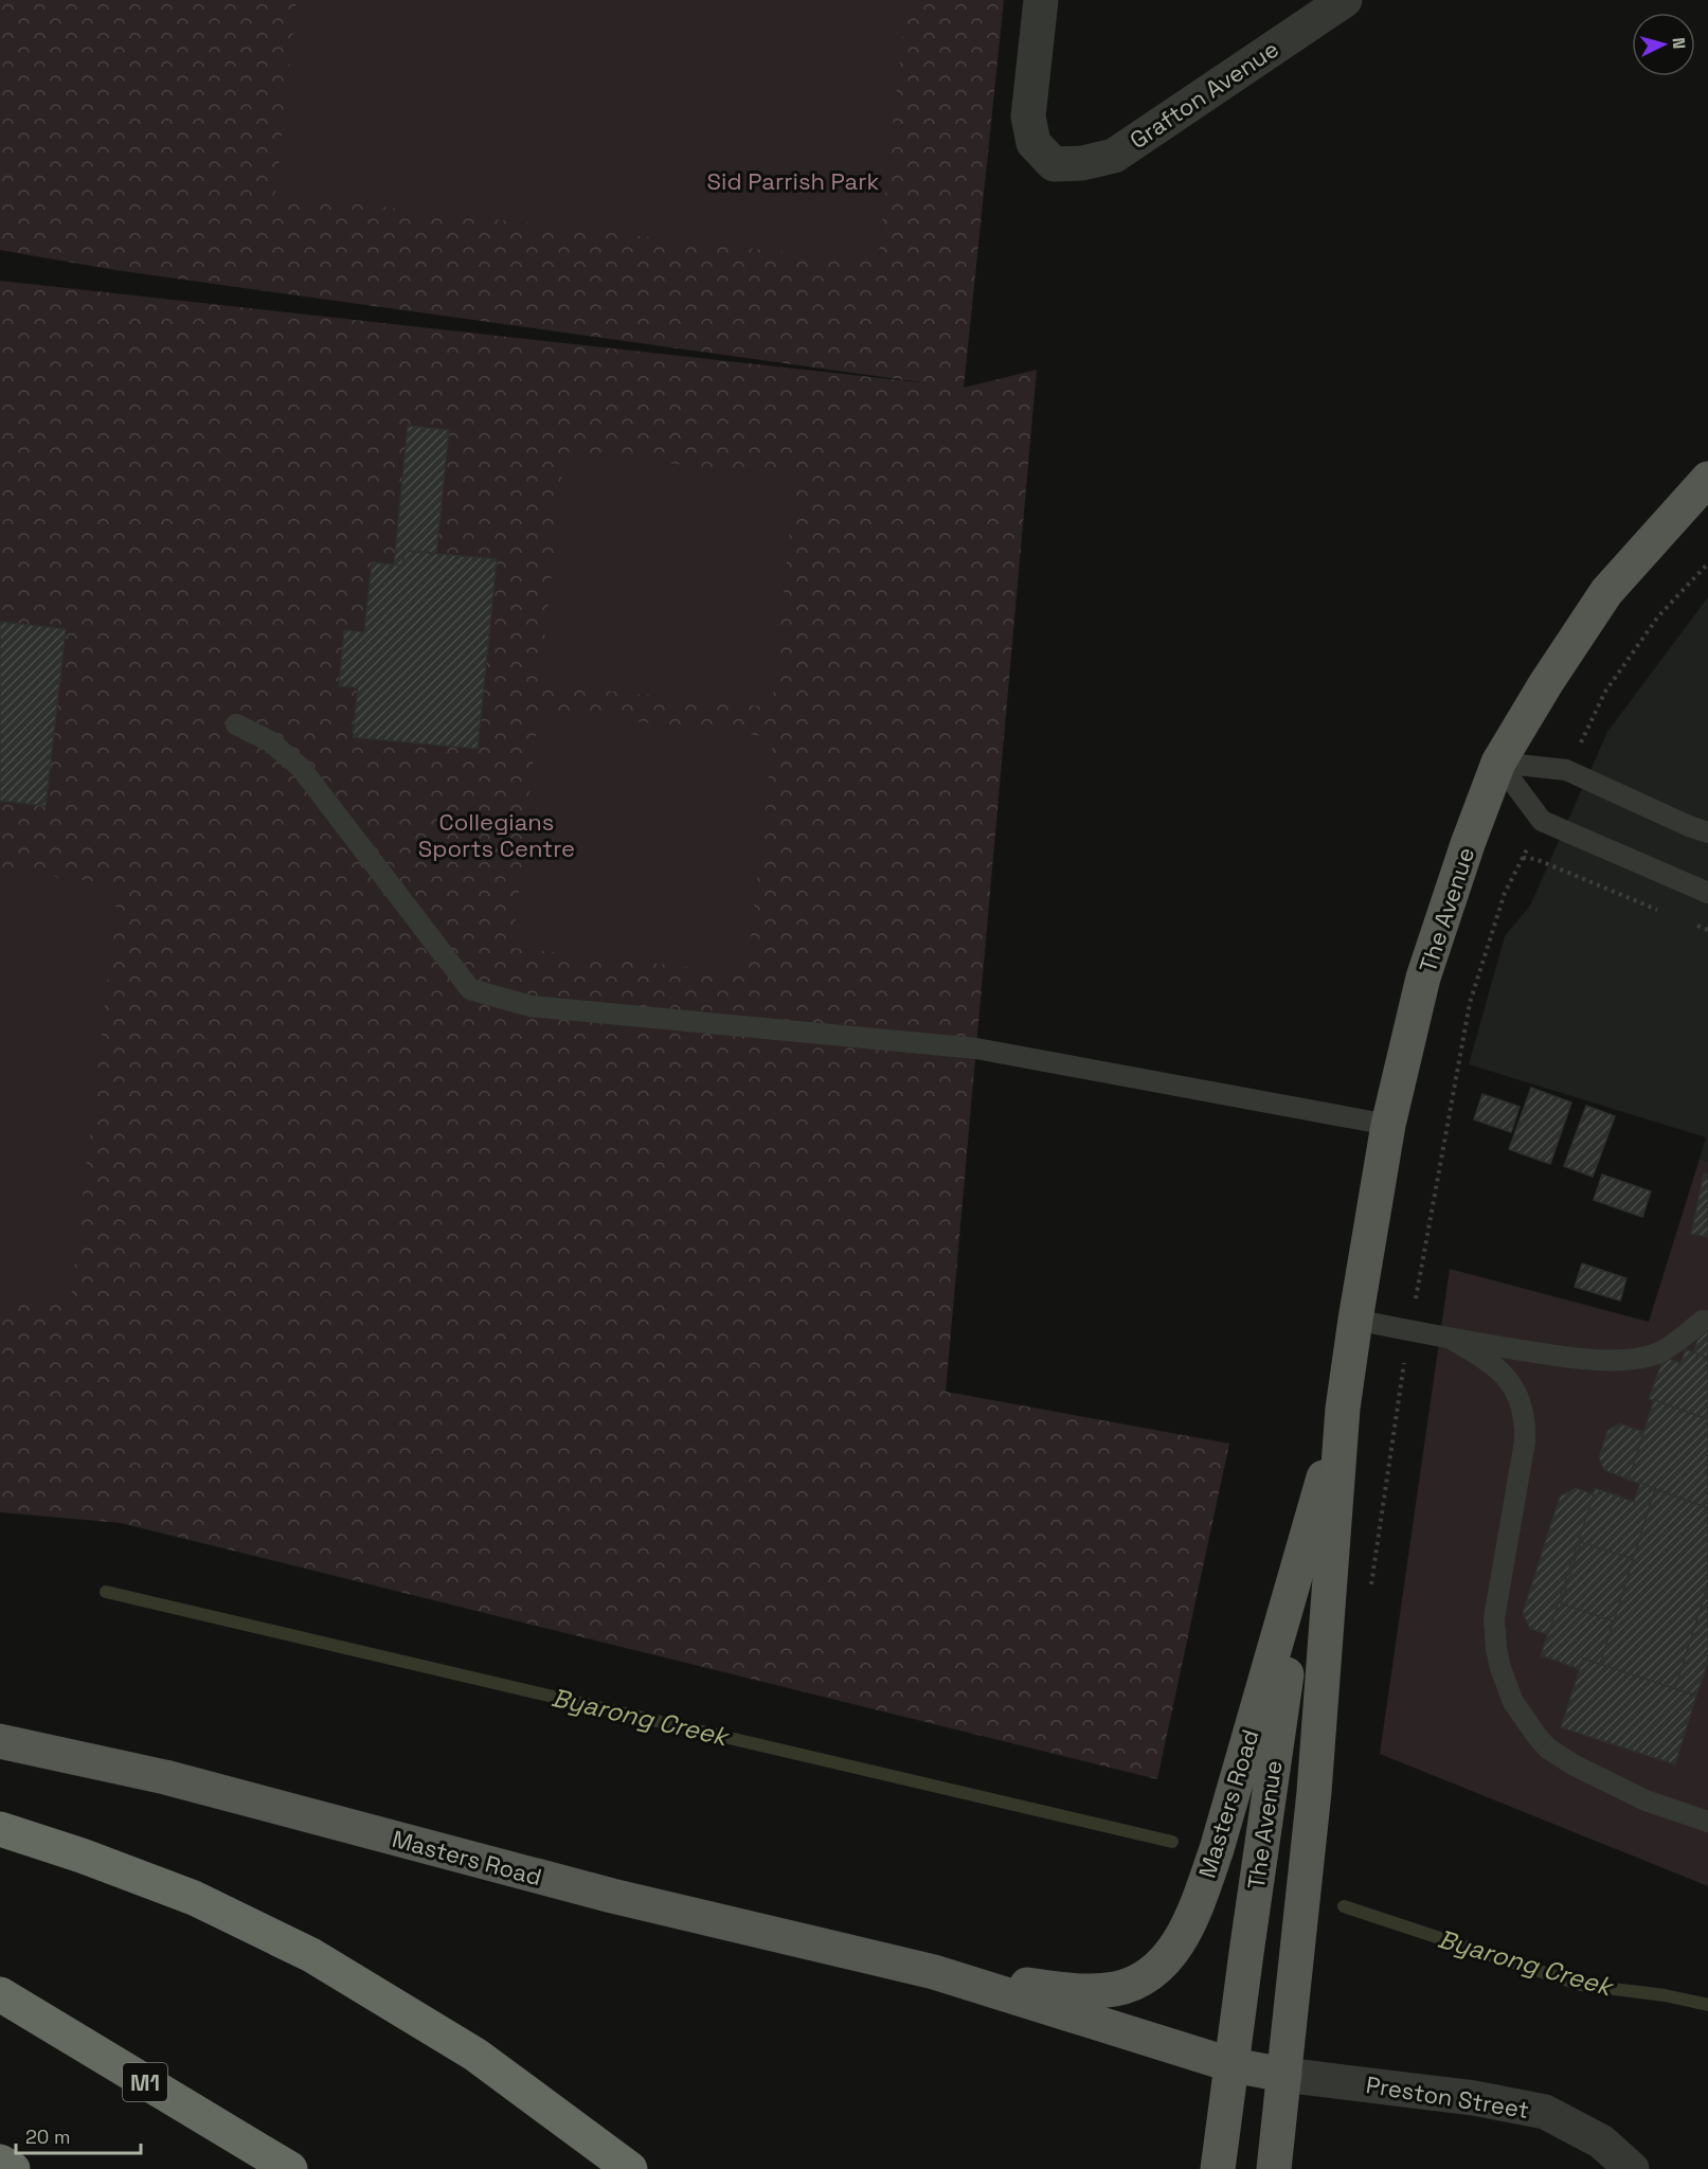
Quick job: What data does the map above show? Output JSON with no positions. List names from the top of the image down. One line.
{"streets":{"highway":["M1"],"main road":["The Avenue","Masters Road"],"street":["Grafton Avenue","Preston Street"]},"crossings":[["The Avenue","Masters Road"],["The Avenue","Preston Street"],["Masters Road","Preston Street"]],"water":["Byarong Creek"],"parks":["Sid Parrish Park","Collegians Sports Centre"],"scale_bar":"20 m","north":"right"}
